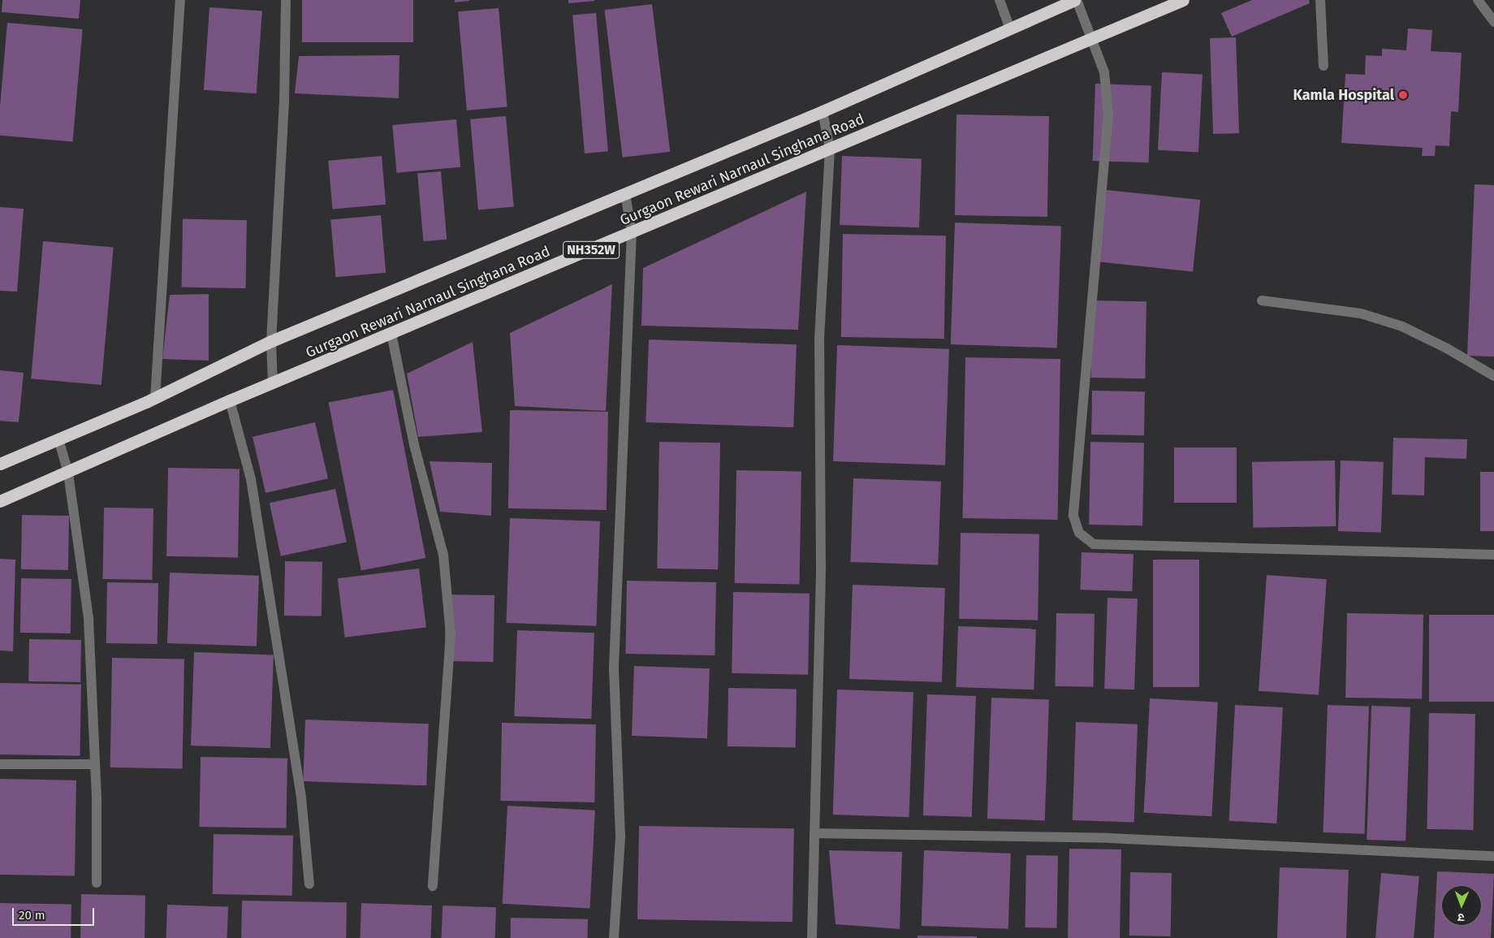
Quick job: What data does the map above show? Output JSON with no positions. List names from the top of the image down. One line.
{"streets":{"highway":["Gurgaon Rewari Narnaul Singhana Road","NH352W"]},"places":["Kamla Hospital"],"scale_bar":"20 m","north":"bottom"}
